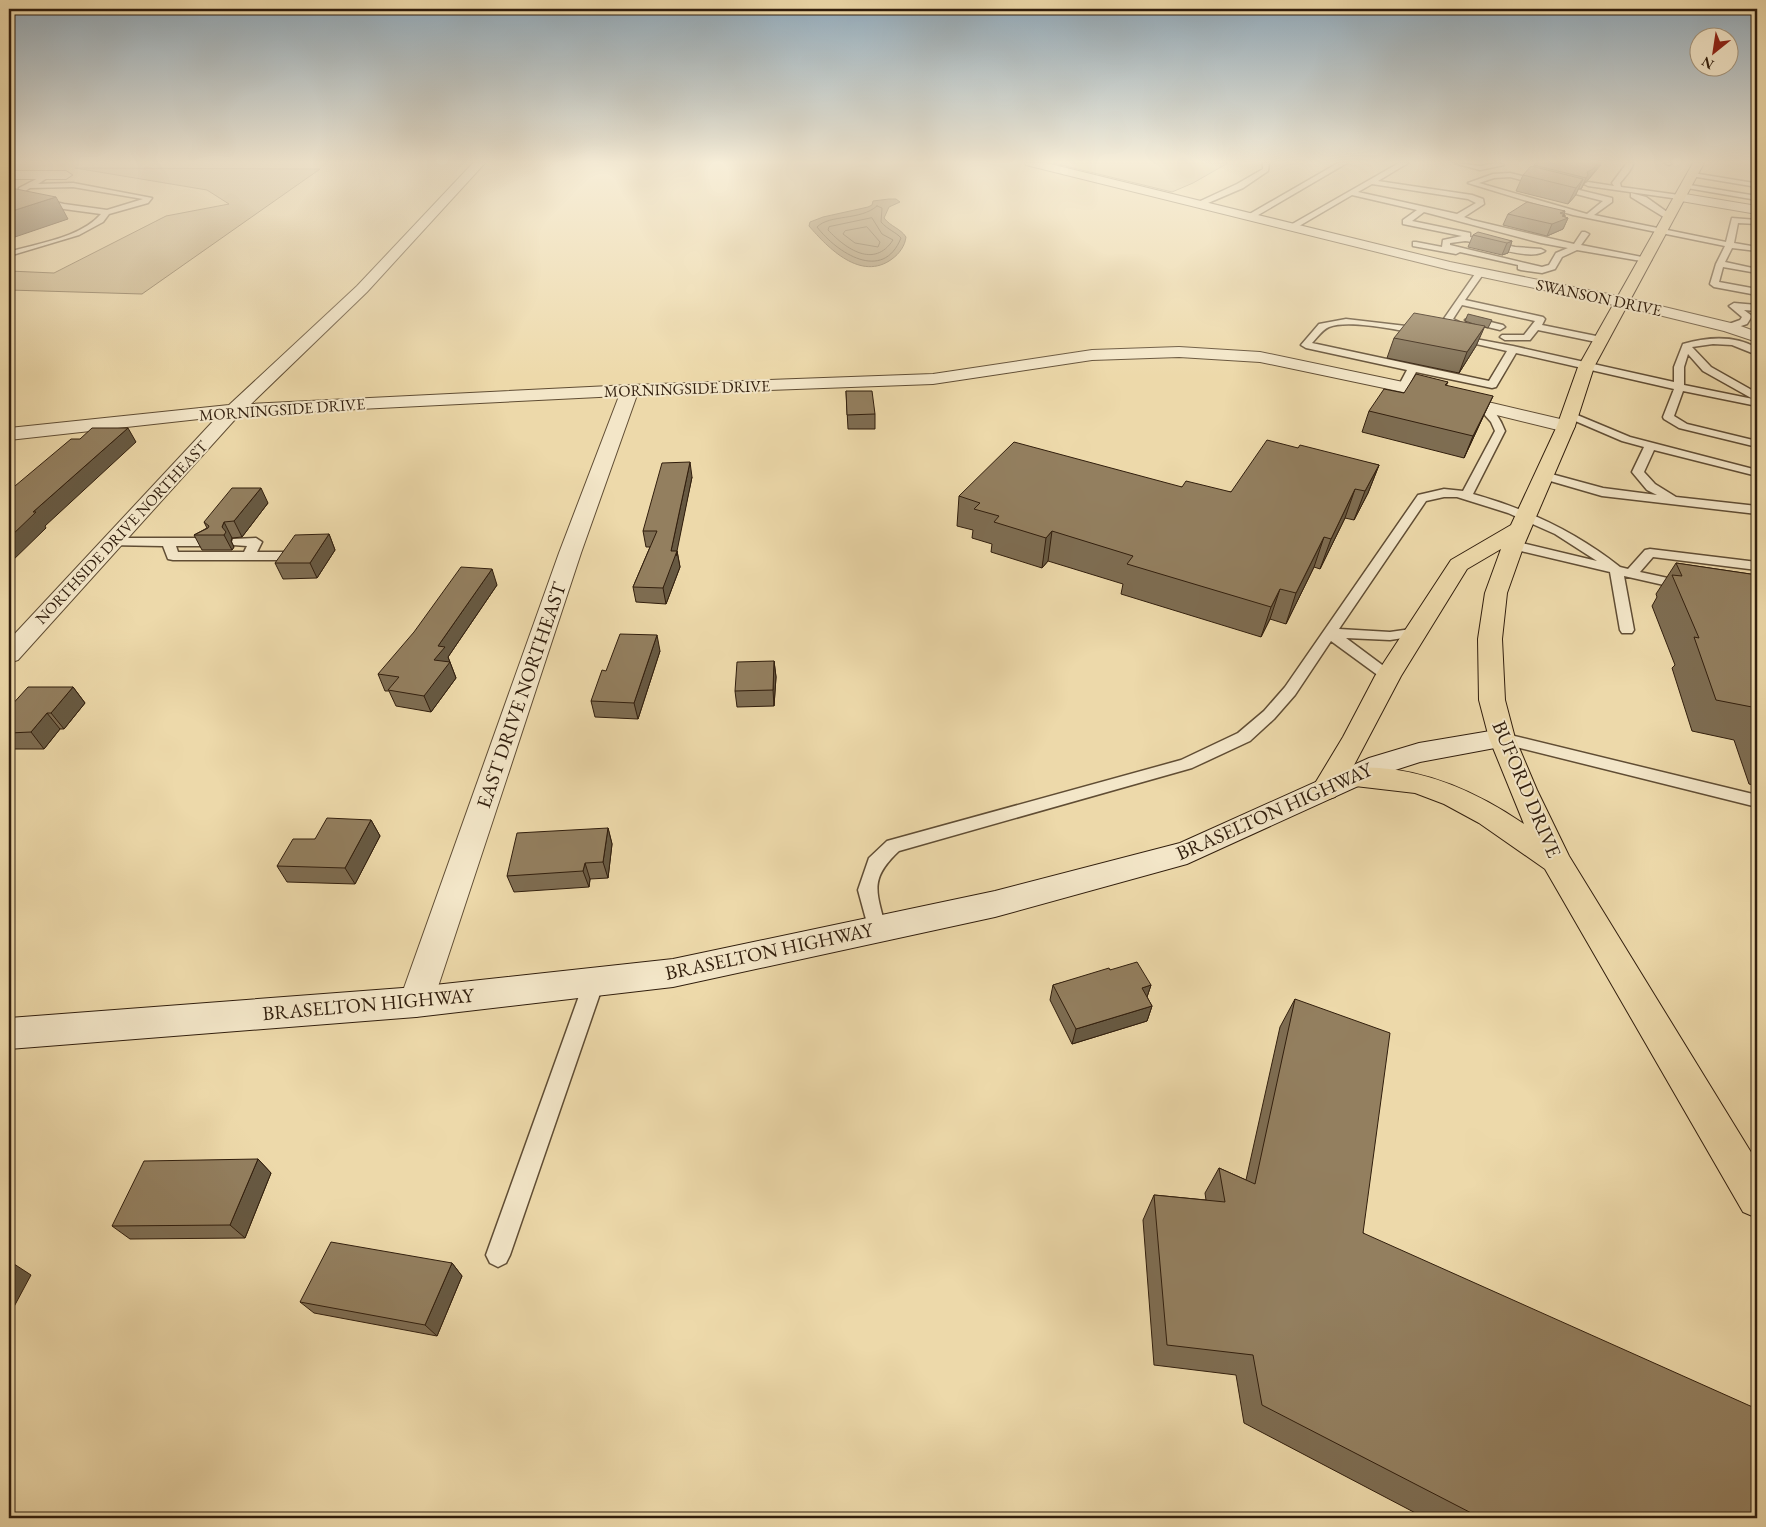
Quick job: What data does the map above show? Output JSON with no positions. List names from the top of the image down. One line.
{"streets":{"highway":["BUFORD DRIVE"],"street":["SWANSON DRIVE","MORNINGSIDE DRIVE","NORTHSIDE DRIVE NORTHEAST","EAST DRIVE NORTHEAST","BRASELTON HIGHWAY"]},"crossings":[["SWANSON DRIVE","BUFORD DRIVE"],["MORNINGSIDE DRIVE","NORTHSIDE DRIVE NORTHEAST"],["MORNINGSIDE DRIVE","EAST DRIVE NORTHEAST"],["MORNINGSIDE DRIVE","BUFORD DRIVE"],["EAST DRIVE NORTHEAST","BRASELTON HIGHWAY"],["BUFORD DRIVE","BRASELTON HIGHWAY"]],"north":"bottom left"}
